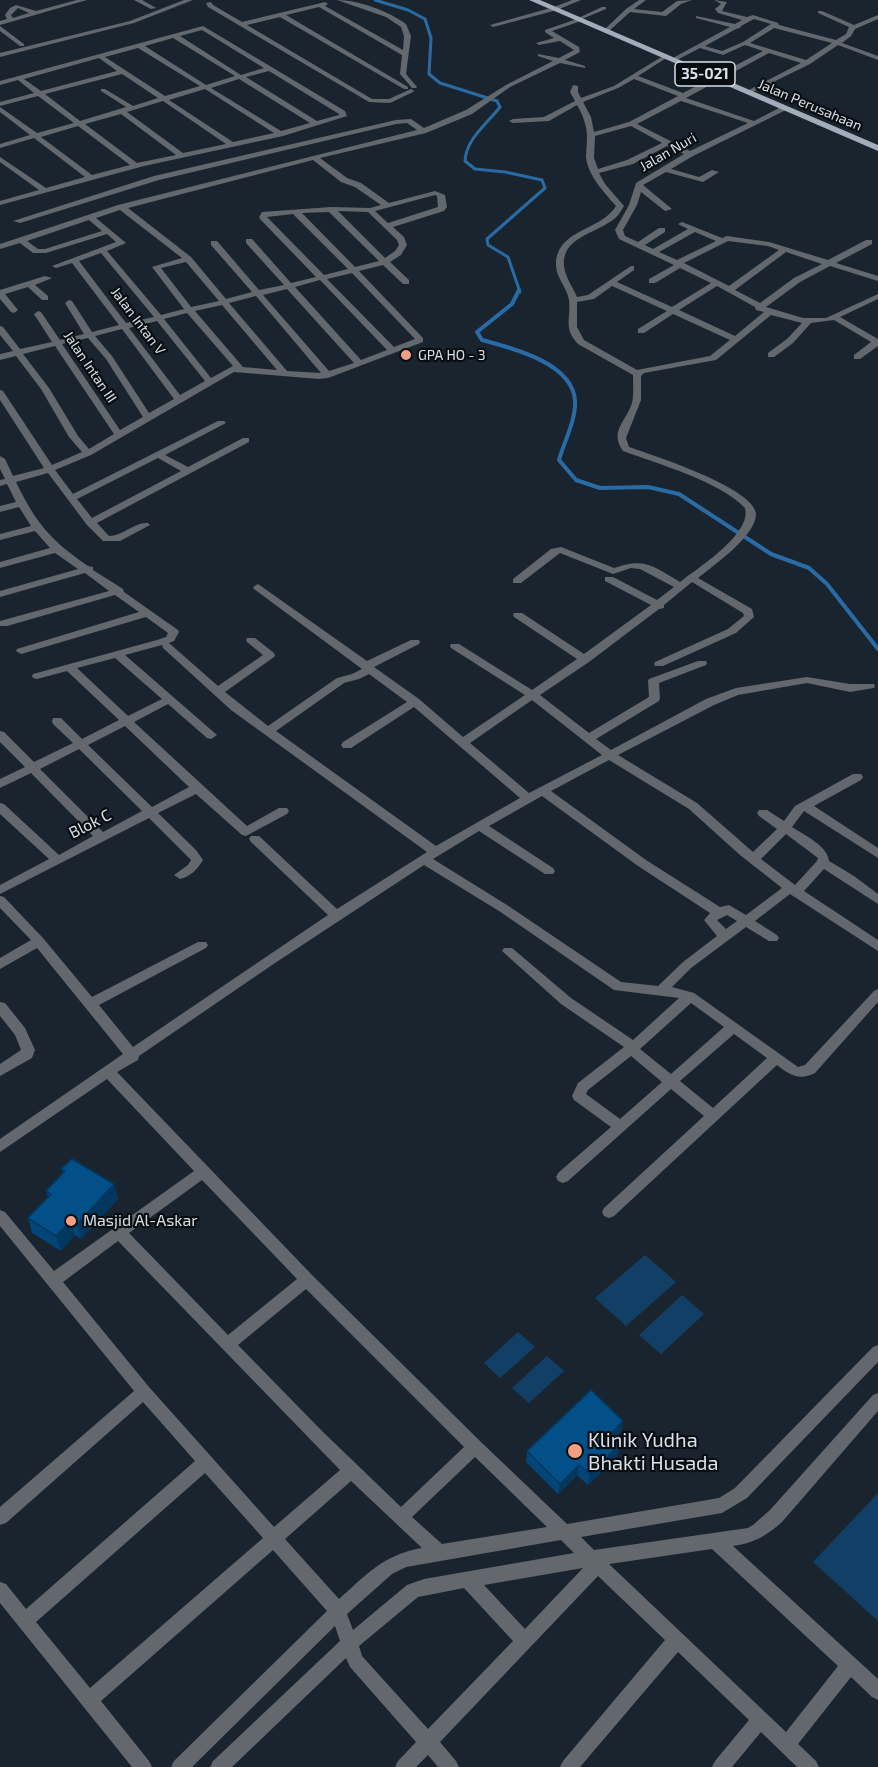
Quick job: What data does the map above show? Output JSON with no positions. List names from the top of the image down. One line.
{"streets":{"main road":["35-021","Jalan Perusahaan"],"street":["Jalan Nuri","Jalan Intan V","Jalan Intan III","Blok C"]},"crossings":[["Jalan Perusahaan","Jalan Nuri"]],"places":["GPA HO - 3","Masjid Al-Askar","Klinik Yudha Bhakti Husada"]}
